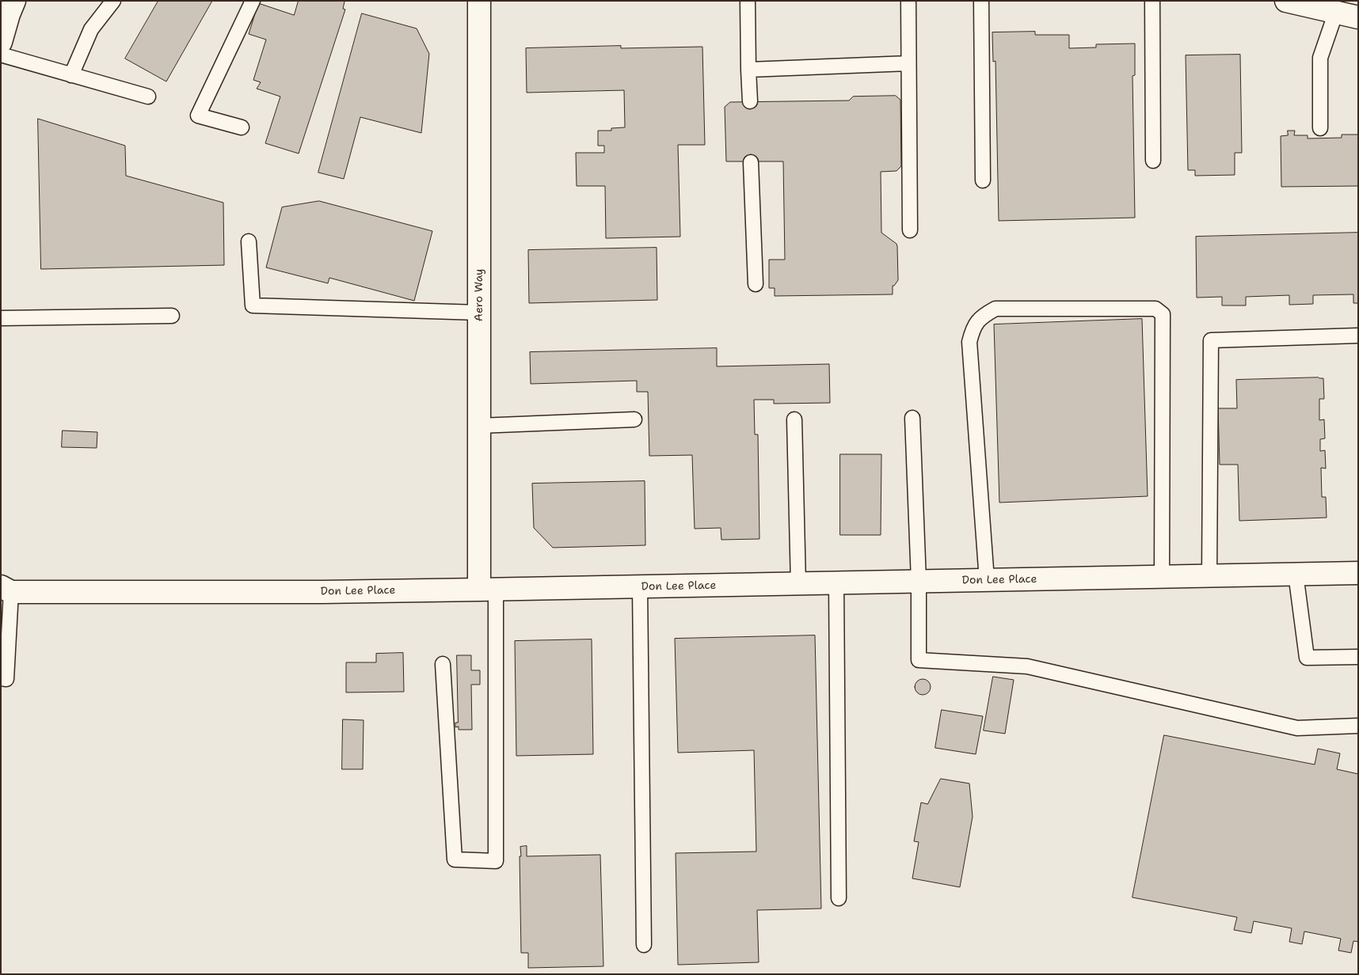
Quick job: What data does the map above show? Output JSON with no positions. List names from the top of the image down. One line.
{"streets":{"street":["Aero Way","Don Lee Place"]},"crossings":[["Aero Way","Don Lee Place"]]}
